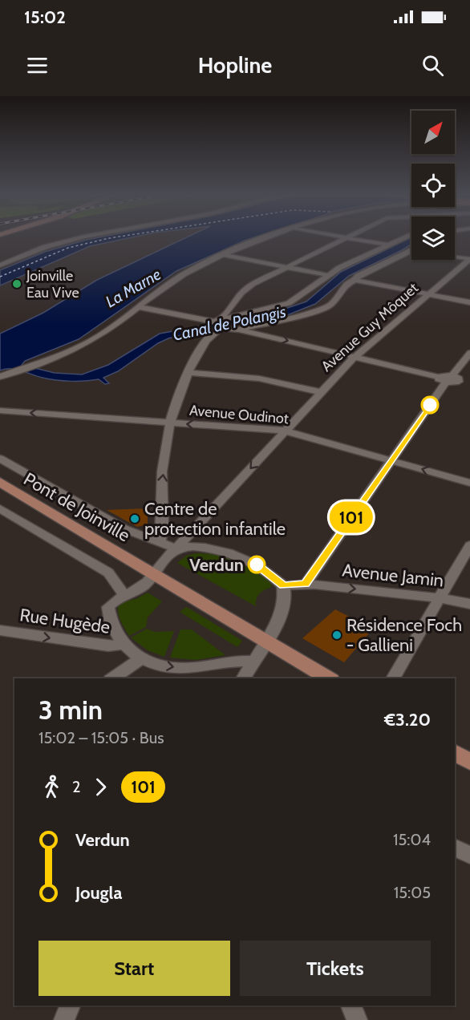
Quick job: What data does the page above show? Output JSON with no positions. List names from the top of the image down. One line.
{"streets":{"main road":["Pont de Joinville"],"street":["Avenue Guy Môquet","Avenue Oudinot","Avenue Jamin","Rue Hugède"]},"crossings":[["Avenue Guy Môquet","Avenue Oudinot"],["Avenue Guy Môquet","Pont de Joinville"]],"one_way":["Avenue Jamin","Rue Hugède"],"water":["La Marne","Canal de Polangis"],"places":["Joinville Eau Vive","Centre de protection infantile","Verdun","Résidence Foch - Gallieni"],"lines":["bus line 101"],"north":"top right","page":{"status":"15:02","header":"Hopline","on_map":"101","heading":["3 min","15:02 – 15:05 · Bus","€3.20"],"legs":["2","101"],"list":[{"name":"Verdun","value":"15:04"},{"name":"Jougla","value":"15:05"}],"buttons":["Start","Tickets"]}}
